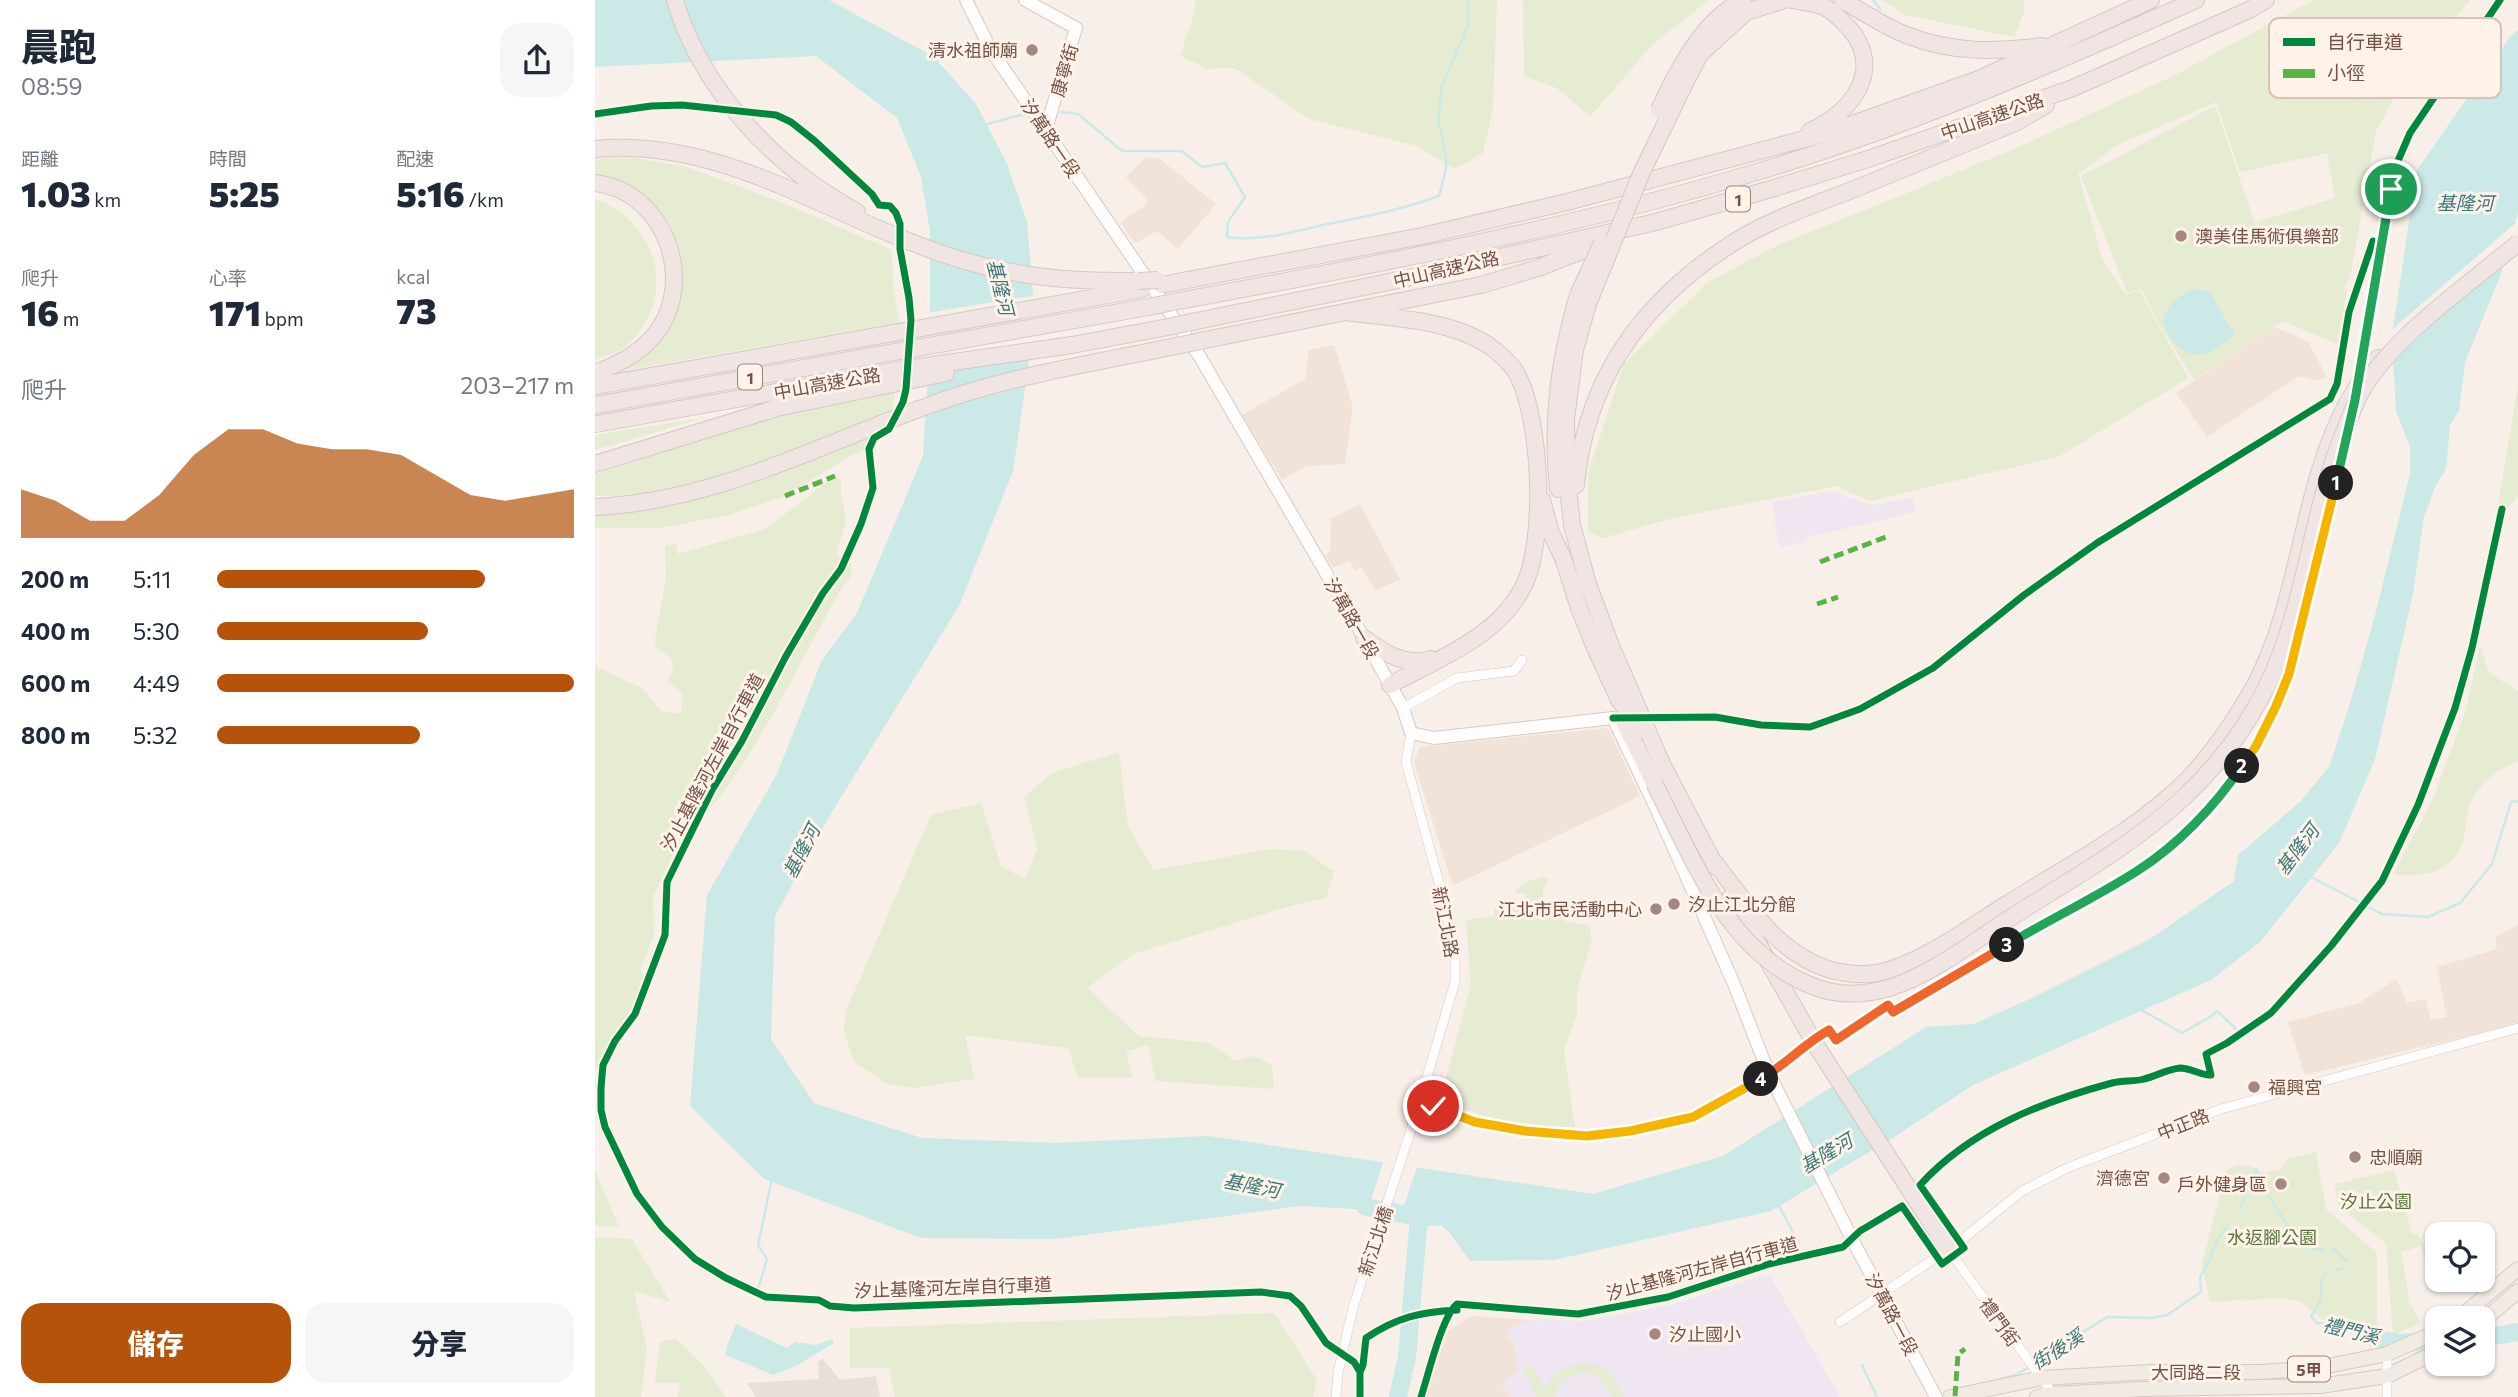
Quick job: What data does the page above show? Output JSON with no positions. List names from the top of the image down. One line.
{"streets":{"highway":["中山高速公路","1"],"main road":["5甲","大同路二段"],"street":["康寧街","汐萬路一段","新江北路","中正路","新江北橋","禮門街"],"cycle path":["汐止基隆河左岸自行車道"]},"crossings":[["康寧街","汐萬路一段"],["汐萬路一段","新江北路"],["汐萬路一段","中正路"],["新江北路","新江北橋"],["中正路","禮門街"],["禮門街","大同路二段"]],"water":["基隆河","禮門溪","街後溪"],"parks":["汐止公園","水返腳公園"],"places":["清水祖師廟","澳美佳馬術俱樂部","汐止江北分館","江北市民活動中心","福興宮","忠順廟","濟德宮","戶外健身區","汐止國小"],"legend":["自行車道","小徑"],"page":{"heading":["晨跑","08:59"],"stats":[["距離","1.03 km"],["時間","5:25"],["配速","5:16 /km"],["爬升","16 m"],["心率","171 bpm"],["kcal","73"]],"chart":["爬升","203–217 m"],"pins":["1","2","3","4"],"list":[{"name":"200 m","note":"5:11"},{"name":"400 m","note":"5:30"},{"name":"600 m","note":"4:49"},{"name":"800 m","note":"5:32"}],"buttons":["儲存","分享"]}}
